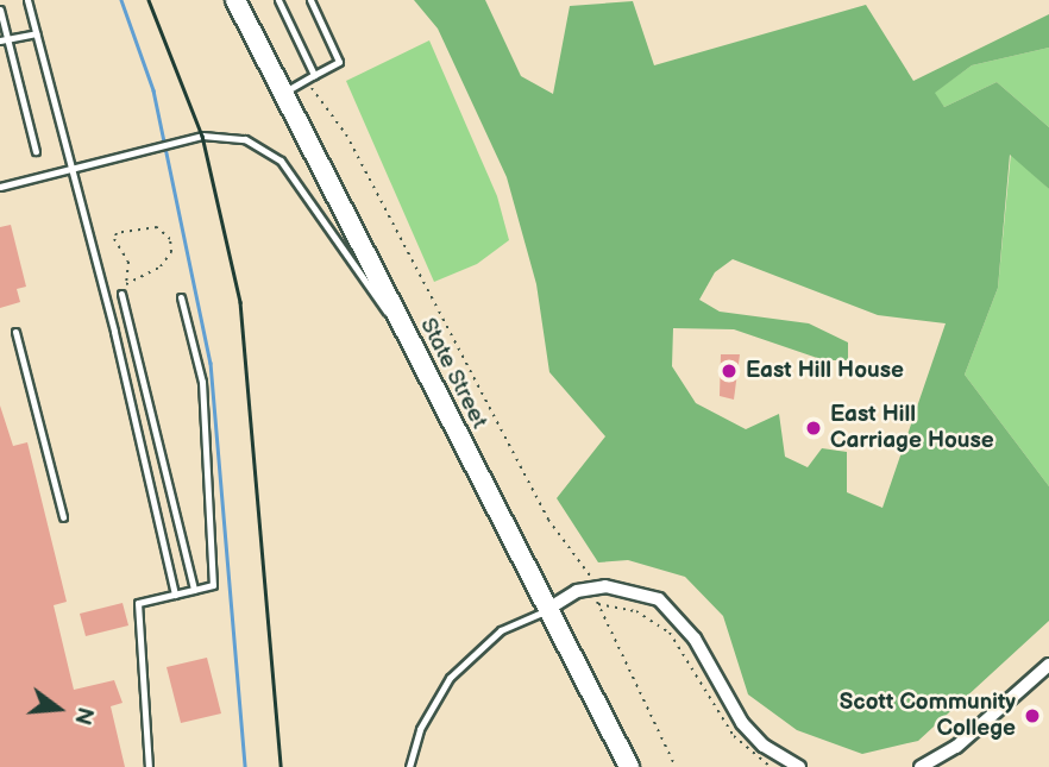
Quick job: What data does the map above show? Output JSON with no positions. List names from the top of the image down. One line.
{"streets":{"main road":["State Street"]},"places":["East Hill House","East Hill Carriage House","Scott Community College"],"north":"right"}
